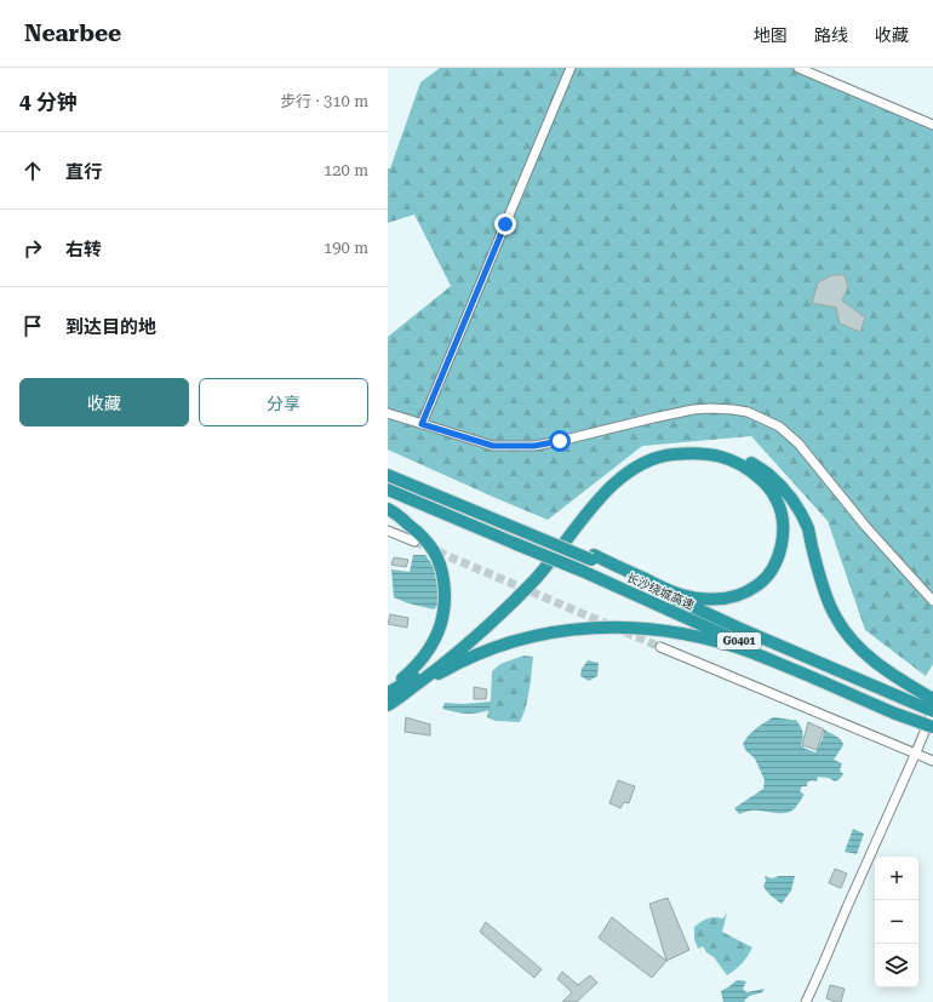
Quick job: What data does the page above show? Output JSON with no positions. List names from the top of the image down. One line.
{"streets":{"highway":["长沙绕城高速","G0401"]},"page":{"header":"Nearbee","nav":["地图","路线","收藏"],"heading":["4 分钟","步行 · 310 m"],"list":[["直行","120 m"],["右转","190 m"],"到达目的地"],"buttons":["收藏","分享"],"map_buttons":["+","−"]}}
